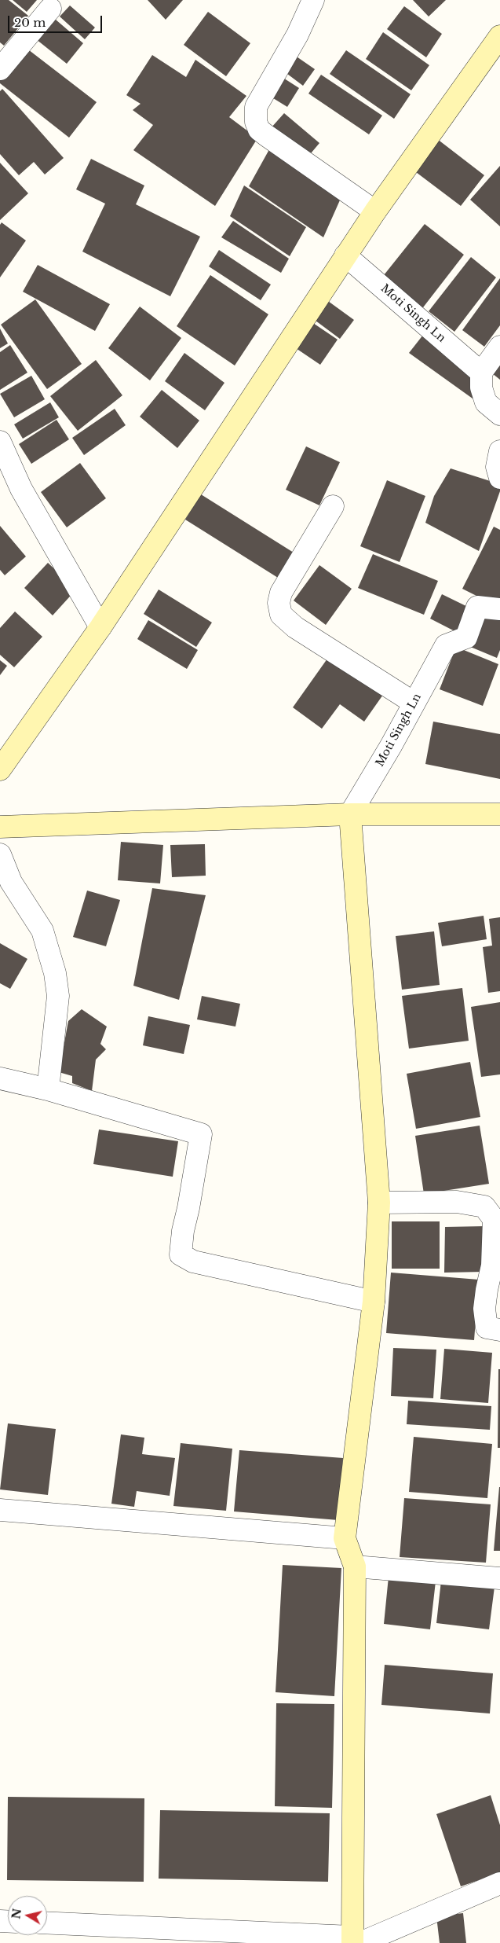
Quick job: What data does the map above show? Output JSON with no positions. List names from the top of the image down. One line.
{"streets":{"street":["Moti Singh Ln"]},"scale_bar":"20 m","north":"left"}
